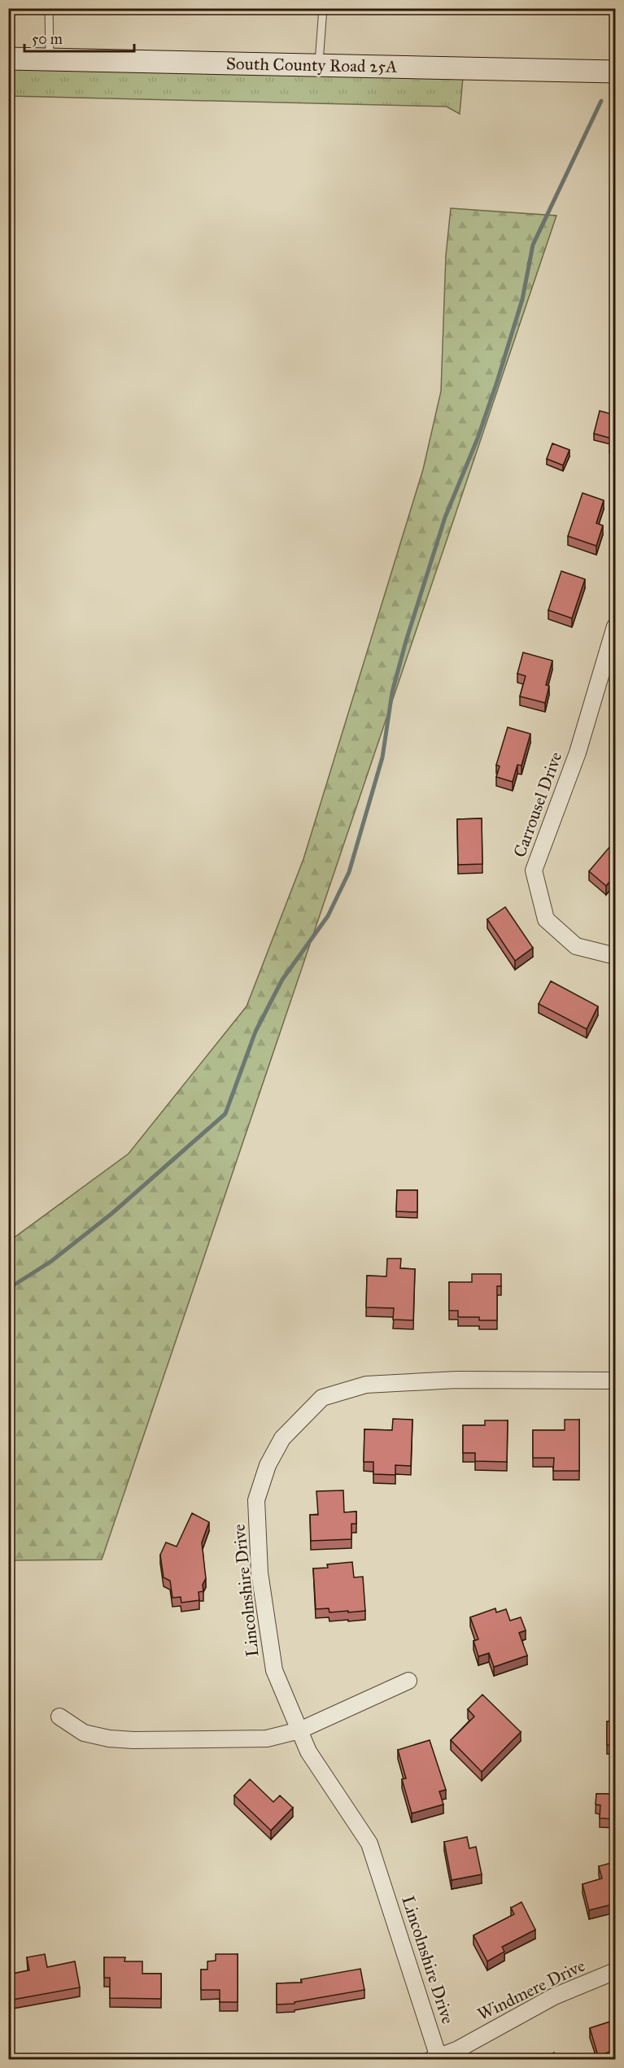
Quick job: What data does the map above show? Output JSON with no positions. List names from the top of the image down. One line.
{"streets":{"main road":["South County Road 25A"],"street":["Carrousel Drive","Lincolnshire Drive","Windmere Drive"]},"crossings":[["Lincolnshire Drive","Windmere Drive"]],"scale_bar":"50 m"}
